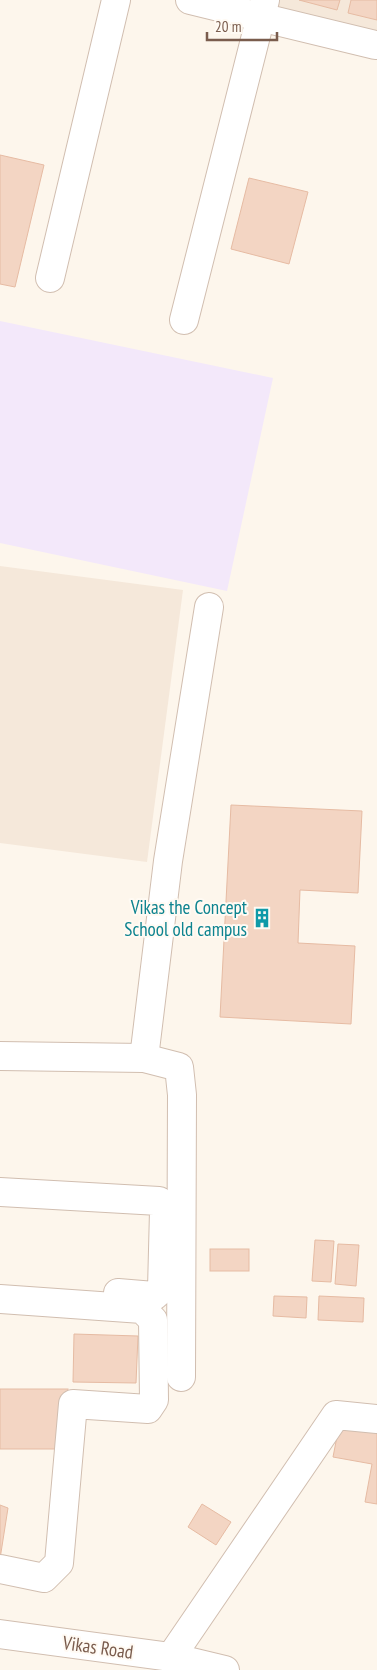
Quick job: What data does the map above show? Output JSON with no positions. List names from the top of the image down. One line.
{"streets":{"street":["Vikas Road"]},"places":{"building":["Vikas the Concept School old campus"]},"scale_bar":"20 m"}
